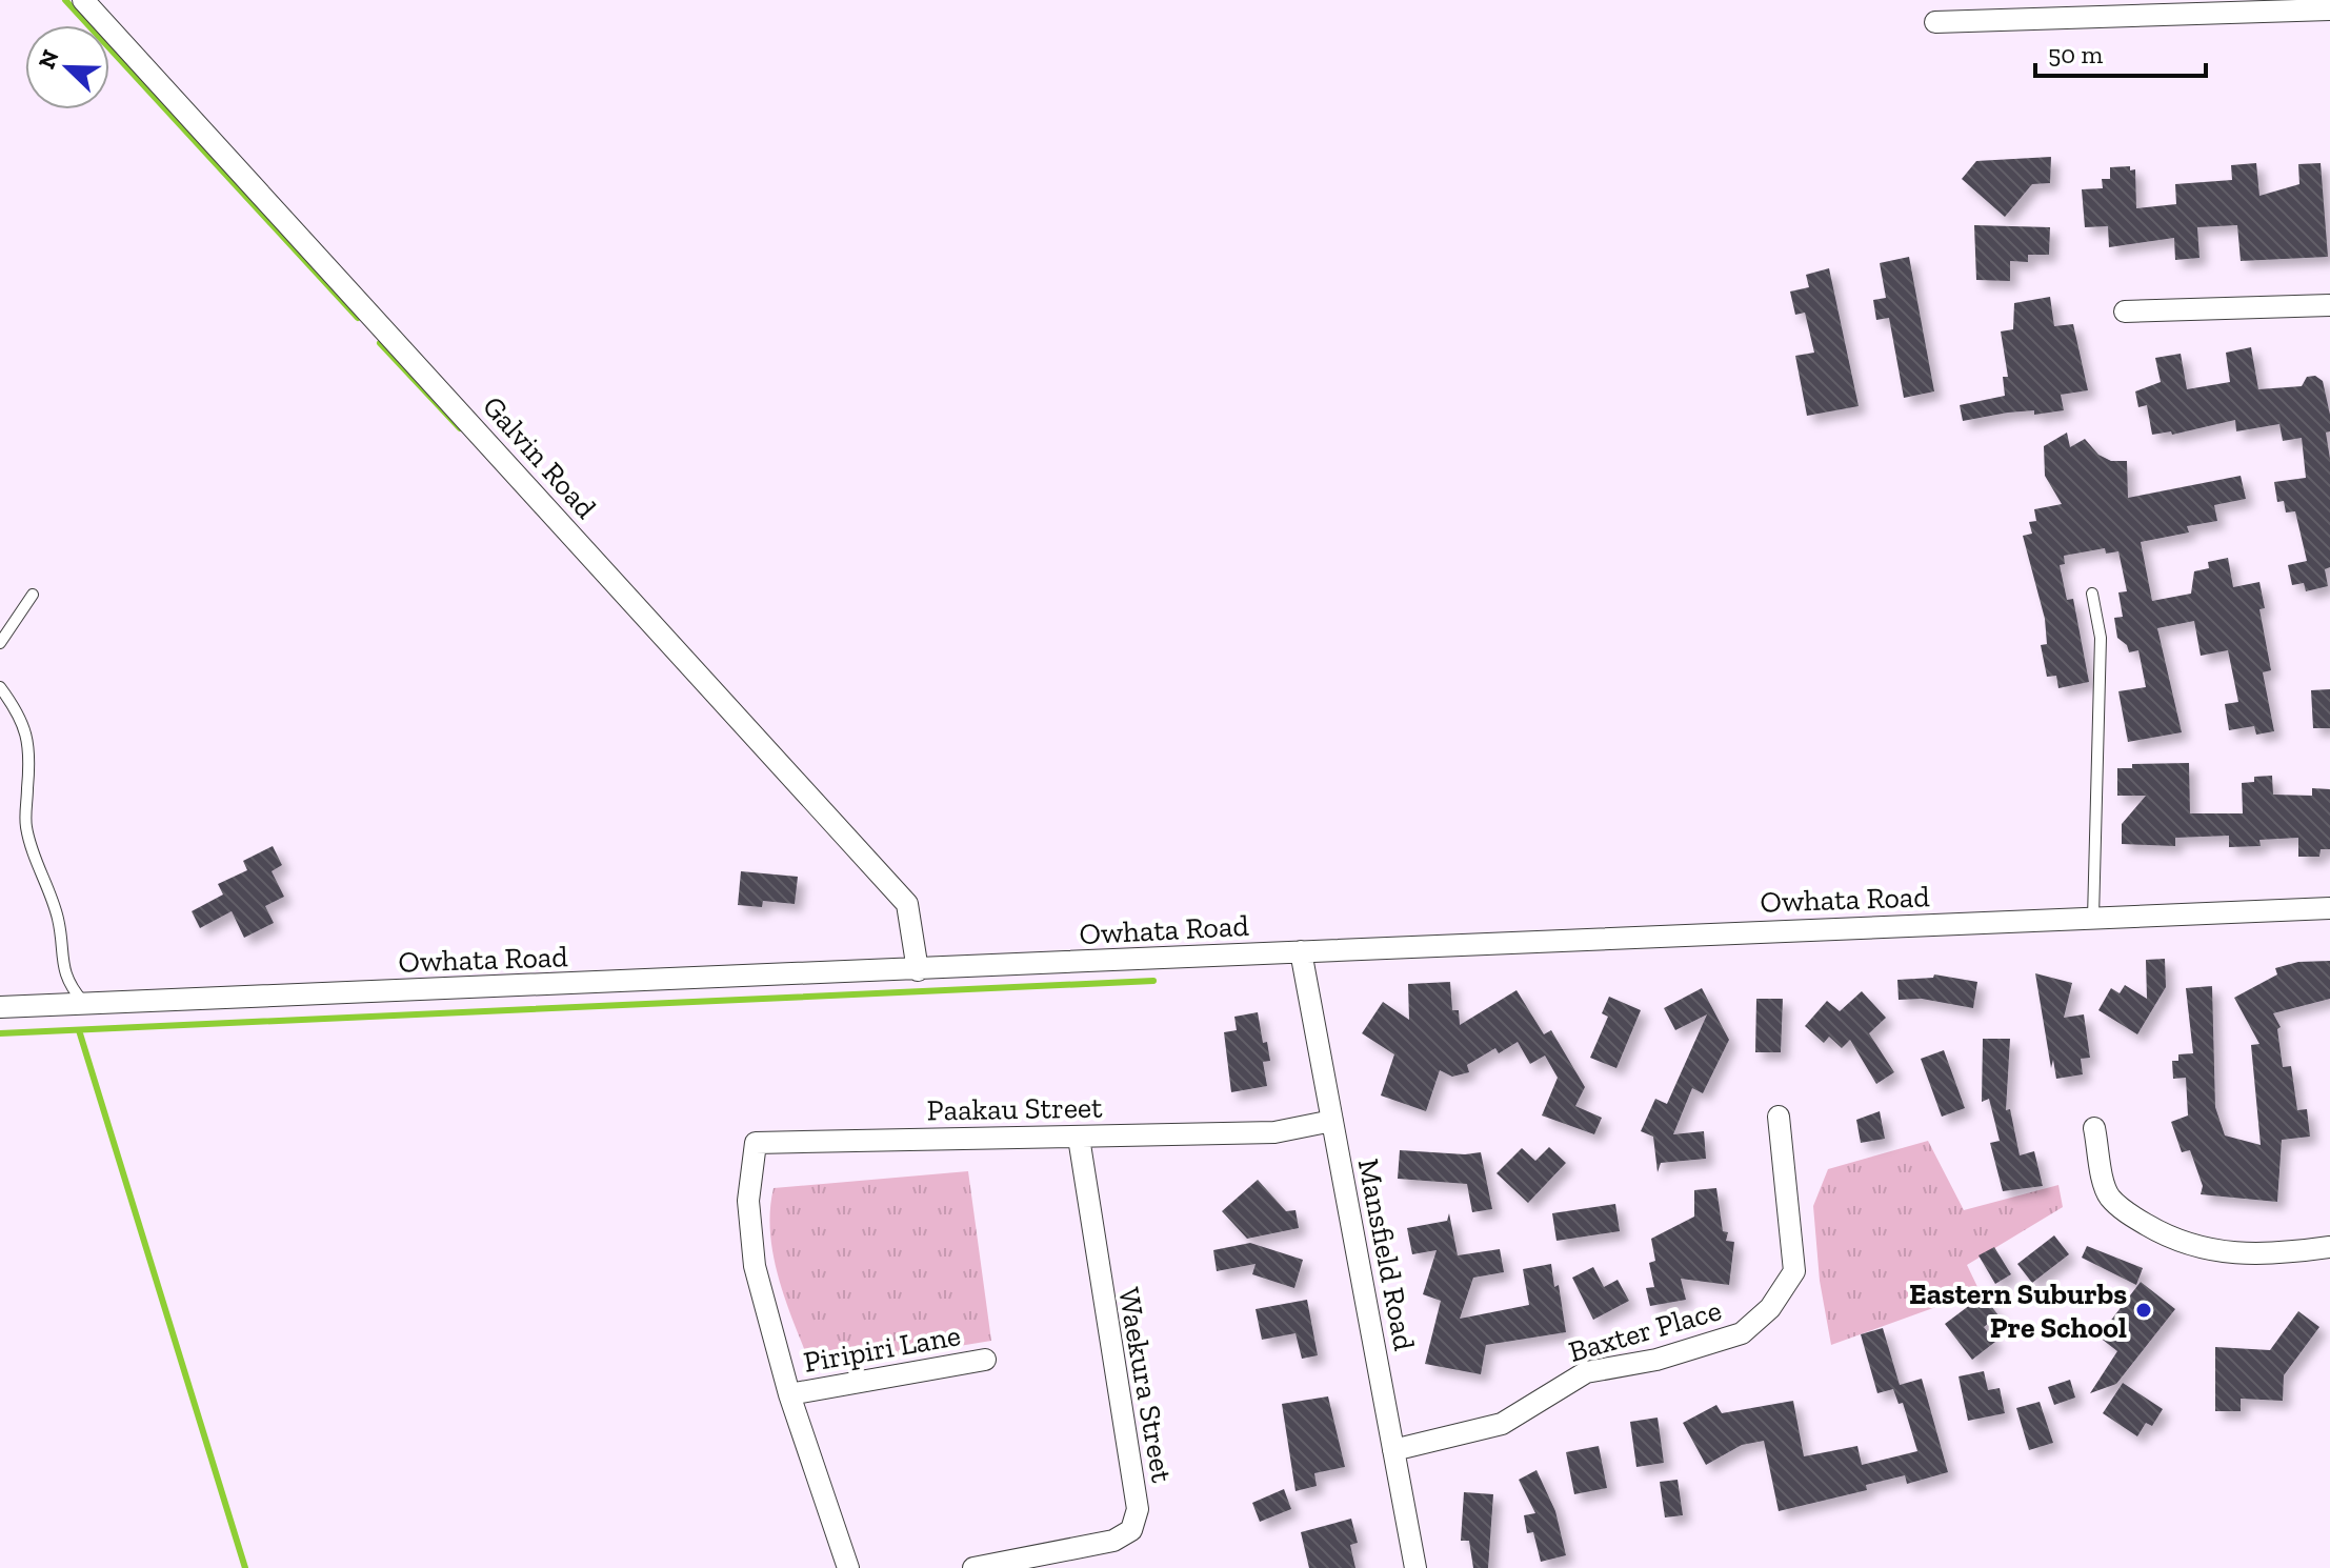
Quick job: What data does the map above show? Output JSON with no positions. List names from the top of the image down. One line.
{"streets":{"street":["Galvin Road","Owhata Road","Paakau Street","Mansfield Road","Baxter Place","Piripiri Lane","Waekura Street"]},"crossings":[["Galvin Road","Owhata Road"],["Owhata Road","Mansfield Road"],["Paakau Street","Mansfield Road"],["Paakau Street","Piripiri Lane"],["Paakau Street","Waekura Street"],["Mansfield Road","Baxter Place"]],"places":["Eastern Suburbs Pre School"],"scale_bar":"50 m","north":"top left"}
